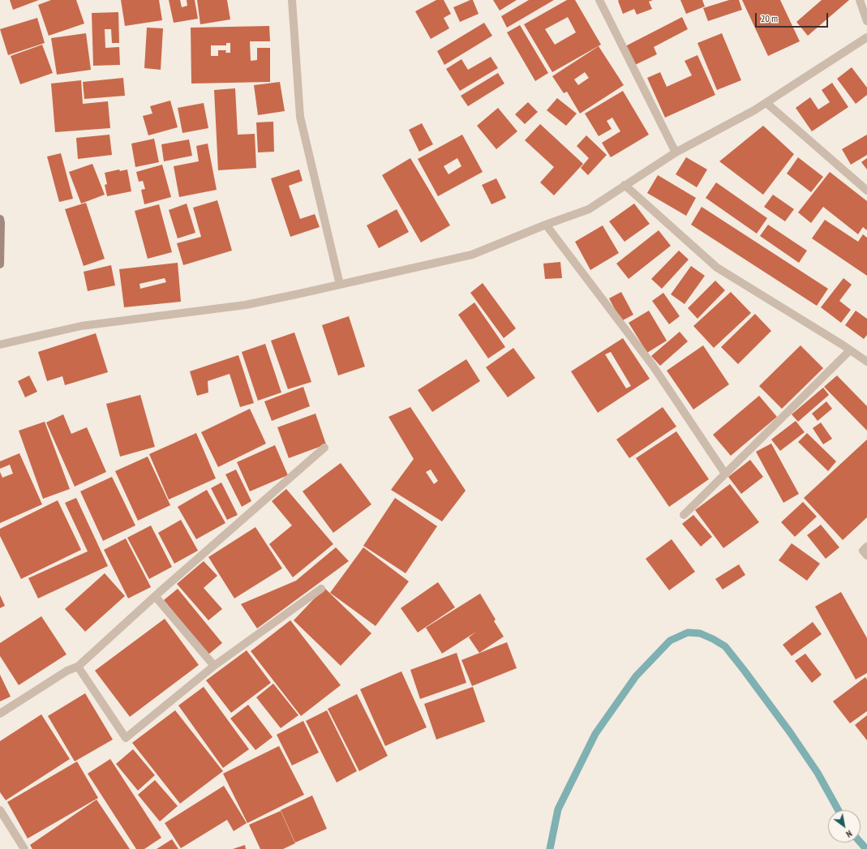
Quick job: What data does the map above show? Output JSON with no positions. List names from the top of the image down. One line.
{"scale_bar":"20 m","north":"bottom right"}
